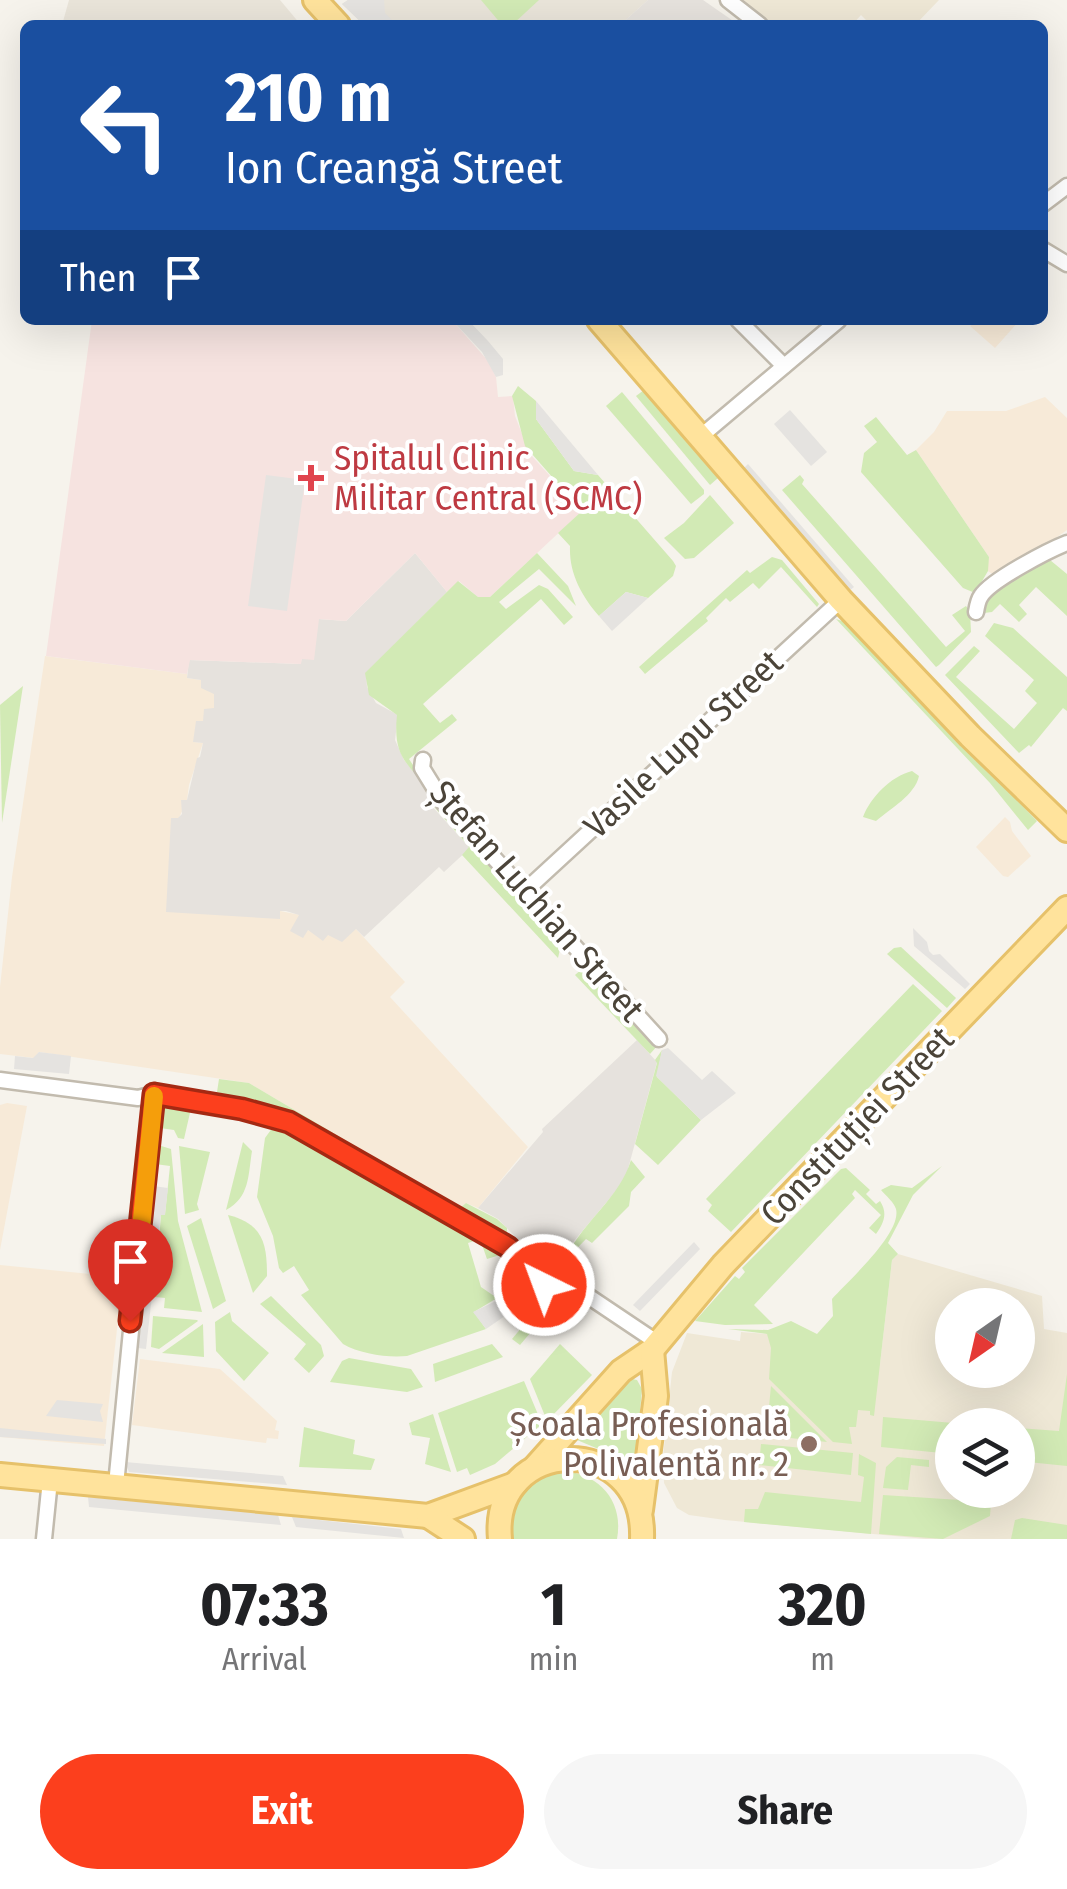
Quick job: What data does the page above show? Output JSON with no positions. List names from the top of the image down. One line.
{"streets":{"main road":["Constituției Street"],"street":["Vasile Lupu Street","Ștefan Luchian Street"]},"crossings":[["Vasile Lupu Street","Ștefan Luchian Street"]],"places":{"health":["Spitalul Clinic Militar Central (SCMC)"],"other":["Școala Profesională Polivalentă nr. 2"]},"north":"bottom left","page":{"turn":["210 m","Ion Creangă Street"],"then":"Then","eta":["07:33","Arrival","1","min","320","m"],"buttons":["Exit","Share"]}}
